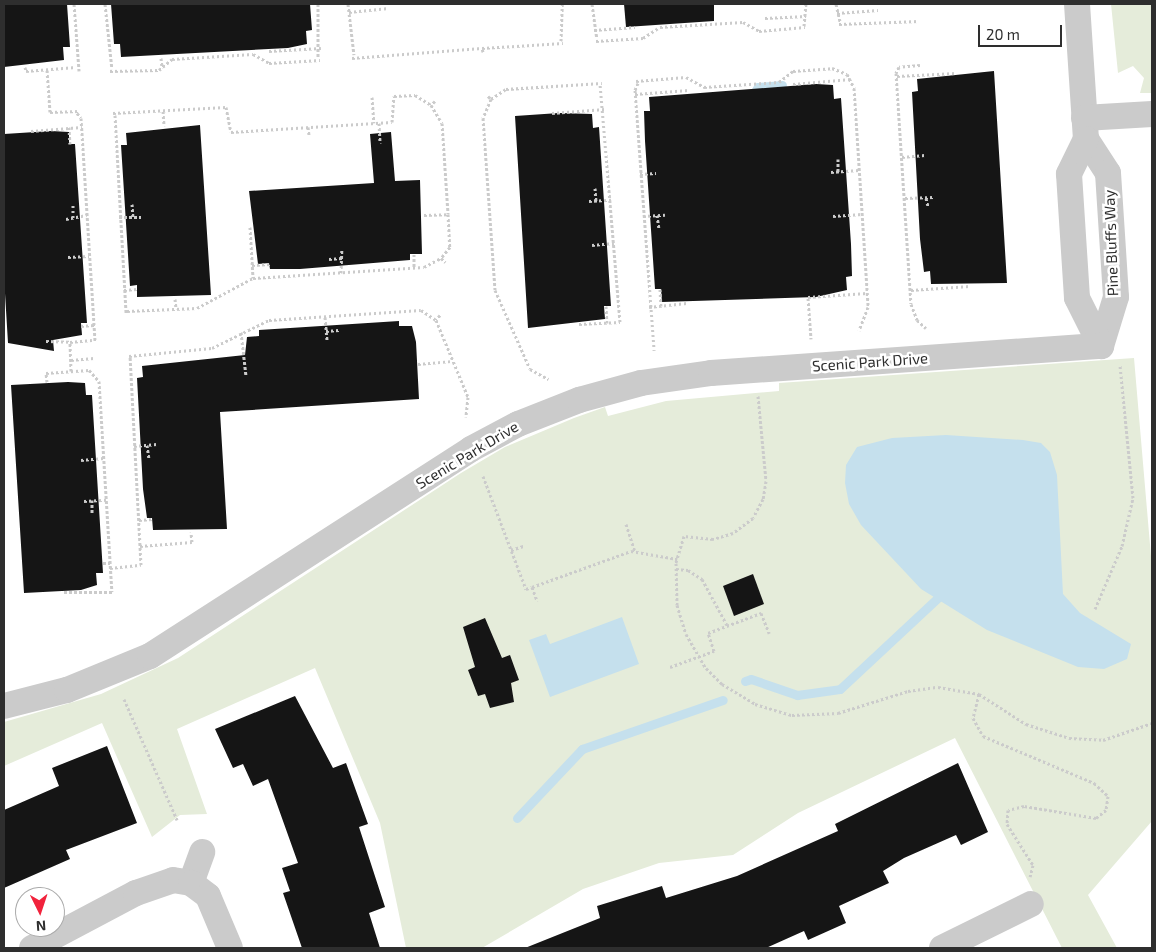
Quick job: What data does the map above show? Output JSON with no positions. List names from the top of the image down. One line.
{"streets":{"street":["Pine Bluffs Way","Scenic Park Drive"]},"crossings":[["Pine Bluffs Way","Scenic Park Drive"]],"scale_bar":"20 m","north":"bottom"}
